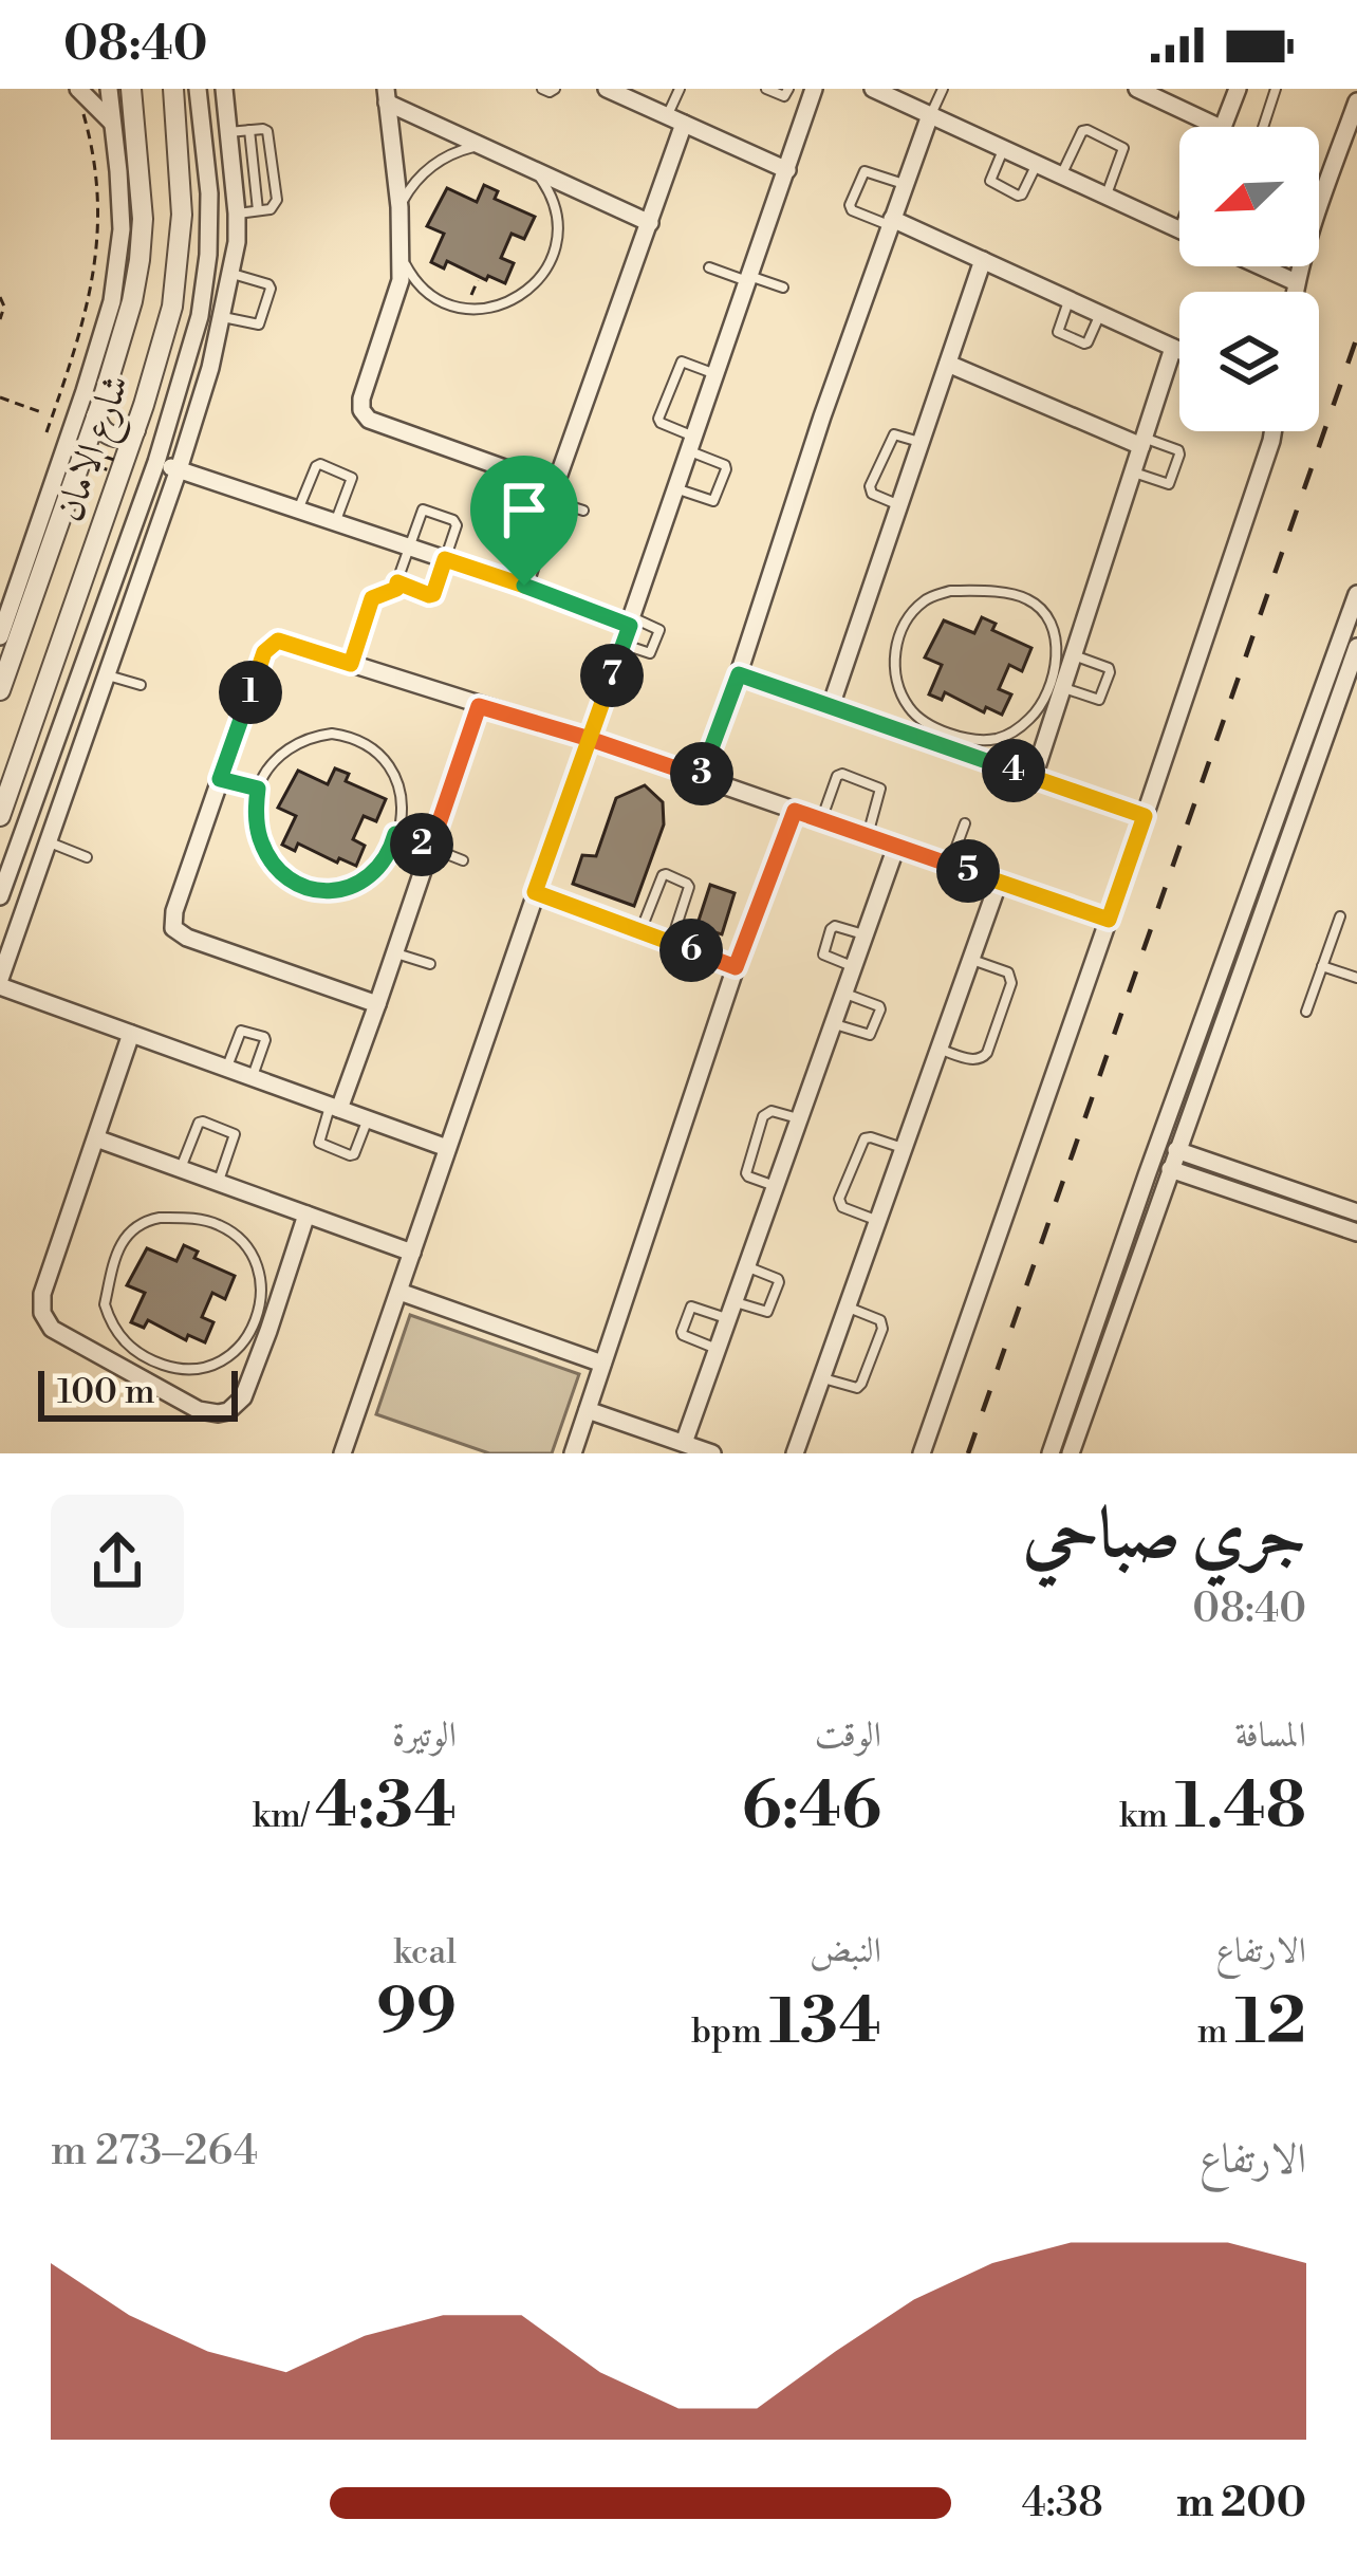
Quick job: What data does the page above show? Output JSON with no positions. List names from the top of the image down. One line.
{"streets":{"street":["شارع الامان"]},"scale_bar":"100 m","north":"bottom left","page":{"status":"08:40","pins":["7","1","4","3","2","5","6"],"scale":"100 m","heading":["جري صباحي","08:40"],"stats":[["المسافة","1.48 km"],["الوقت","6:46"],["الوتيرة","4:34 /km"],["الارتفاع","12 m"],["النبض","134 bpm"],["kcal","99"]],"chart":["الارتفاع","264–273 m"],"list":[{"name":"200 m","note":"4:38"}]}}
